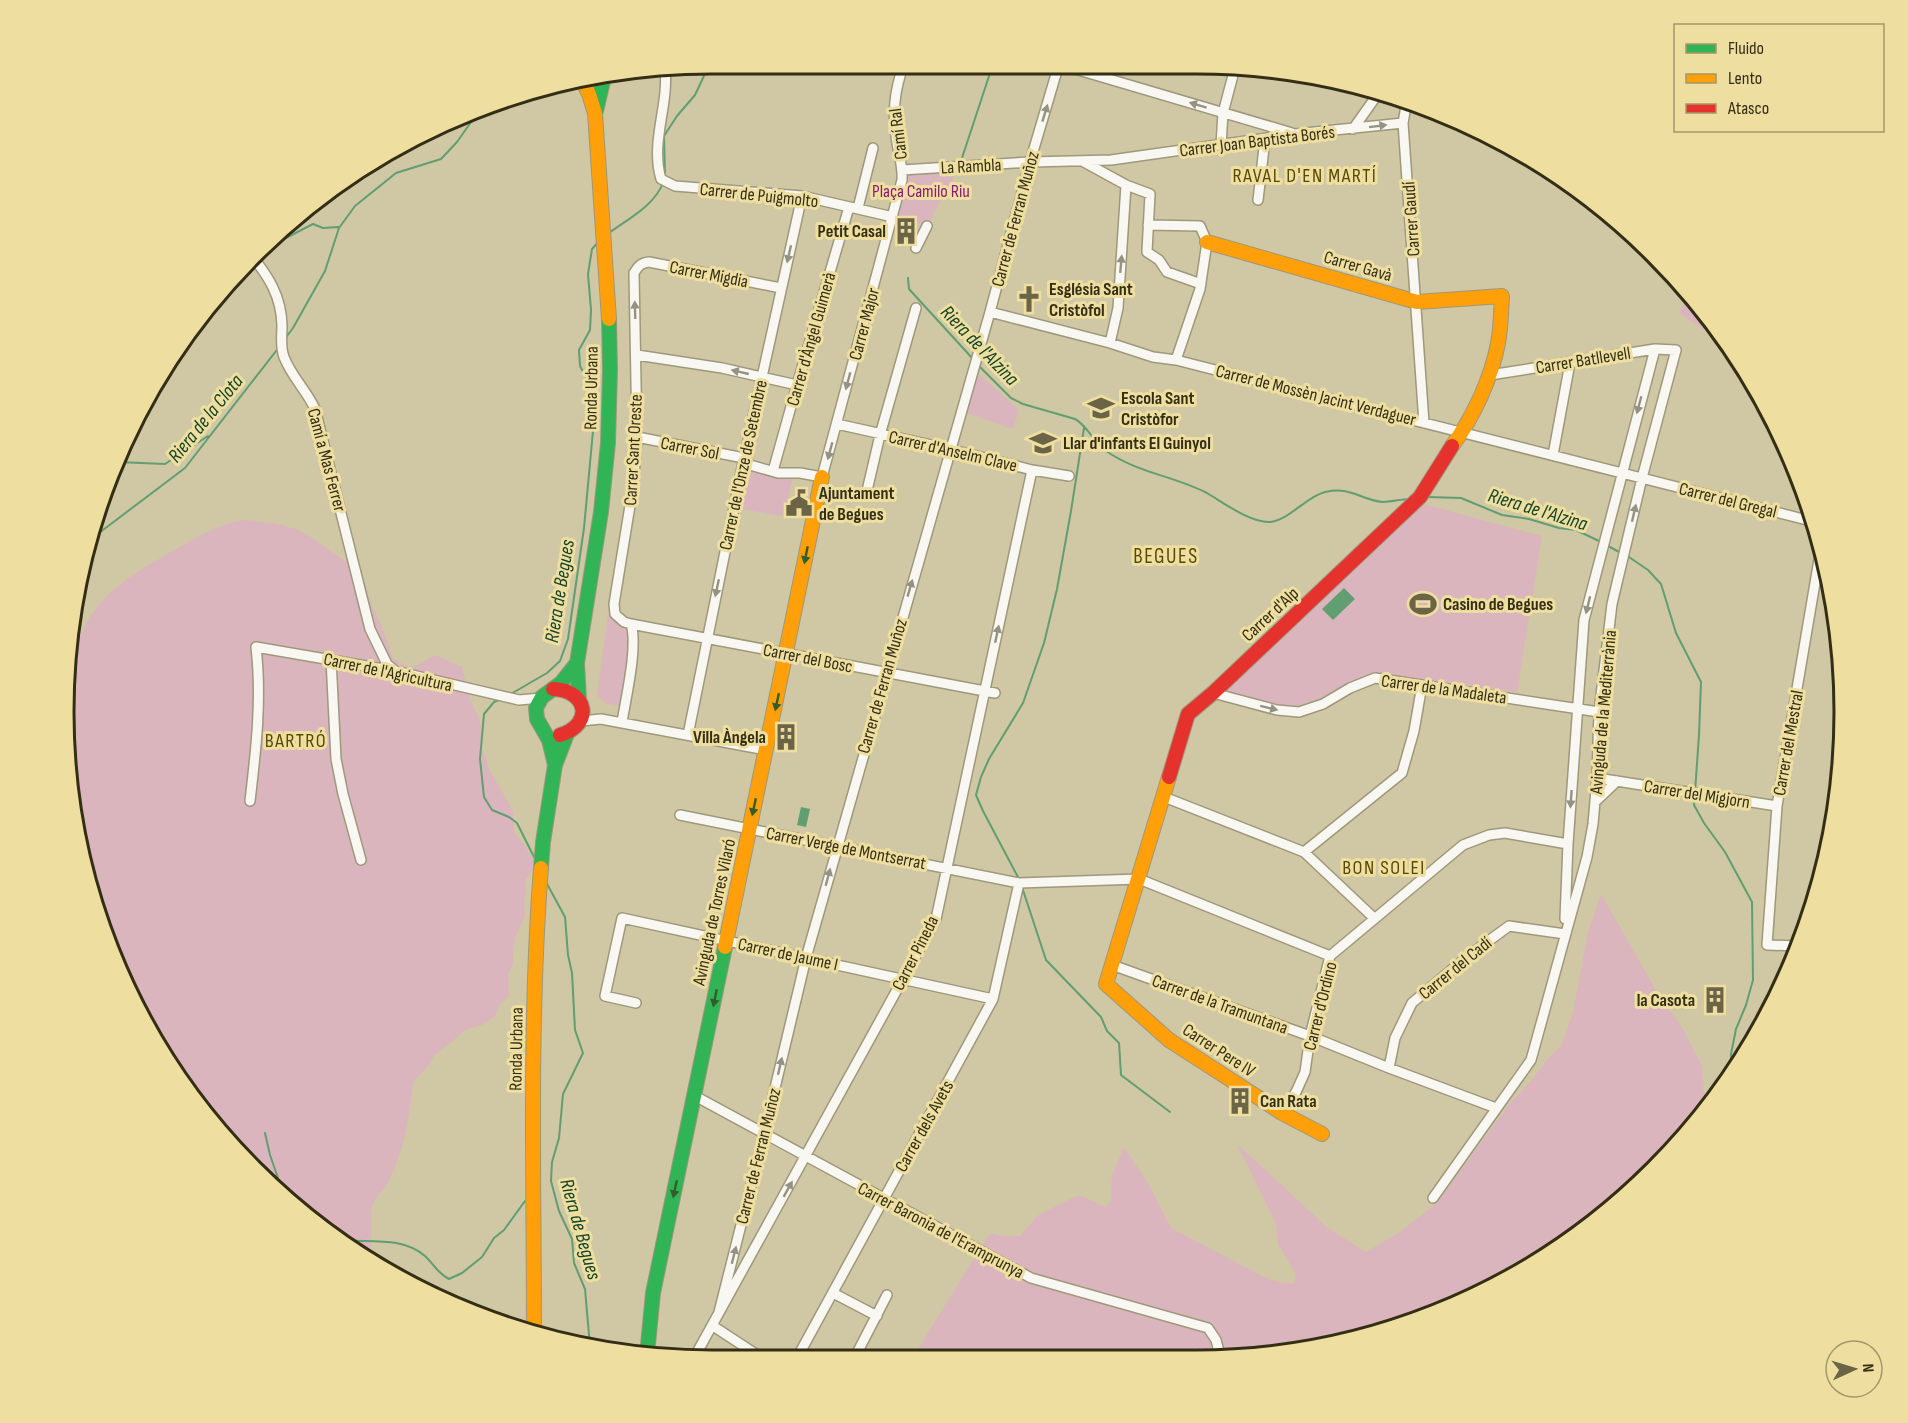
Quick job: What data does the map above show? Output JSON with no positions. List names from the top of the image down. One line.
{"streets":{"street":["Camí Ral","Carrer Joan Baptista Borés","La Rambla","Carrer de Puigmolto","Carrer de Ferran Muñoz","Carrer Gaudí","Carrer Gavà","Carrer Migdia","Carrer Major","Carrer d'Àngel Guimerà","Carrer Batllevell","Ronda Urbana","Carrer de Mossèn Jacint Verdaguer","Carrer Sol","Carrer Sant Oreste","Carrer d'Anselm Clave","Camí a Mas Ferrer","Carrer de l'Onze de Setembre","Carrer del Gregal","Carrer d'Alp","Carrer del Bosc","Carrer de l'Agricultura","Carrer de la Madaleta","Avinguda de la Mediterrània","Carrer del Mestral","Carrer del Migjorn","Carrer Verge de Montserrat","Avinguda de Torres Vilaró","Carrer Pineda","Carrer de Jaume I","Carrer del Cadí","Carrer de la Tramuntana","Carrer d'Ordino","Carrer Pere IV","Carrer dels Avets","Carrer Baronia de l'Eramprunya"]},"crossings":[["Camí Ral","La Rambla"],["Camí Ral","Carrer Major"],["Carrer Joan Baptista Borés","La Rambla"],["Carrer Joan Baptista Borés","Carrer Gaudí"],["La Rambla","Carrer de Ferran Muñoz"],["La Rambla","Carrer Major"],["Carrer de Puigmolto","Carrer Major"],["Carrer de Puigmolto","Carrer d'Àngel Guimerà"],["Carrer de Puigmolto","Carrer de l'Onze de Setembre"],["Carrer de Ferran Muñoz","Carrer de Mossèn Jacint Verdaguer"],["Carrer de Ferran Muñoz","Carrer d'Anselm Clave"],["Carrer de Ferran Muñoz","Carrer del Bosc"],["Carrer de Ferran Muñoz","Carrer Verge de Montserrat"],["Carrer de Ferran Muñoz","Carrer Pineda"],["Carrer de Ferran Muñoz","Carrer de Jaume I"],["Carrer de Ferran Muñoz","Carrer Baronia de l'Eramprunya"],["Carrer Gaudí","Carrer Gavà"],["Carrer Gaudí","Carrer de Mossèn Jacint Verdaguer"],["Carrer Gavà","Carrer d'Alp"],["Carrer Migdia","Carrer Sant Oreste"],["Carrer Migdia","Carrer de l'Onze de Setembre"],["Carrer Major","Carrer Sol"],["Carrer Major","Carrer d'Anselm Clave"],["Carrer Major","Avinguda de Torres Vilaró"],["Carrer d'Àngel Guimerà","Carrer Sol"],["Carrer Batllevell","Carrer d'Alp"],["Carrer Batllevell","Avinguda de la Mediterrània"],["Ronda Urbana","Carrer de l'Agricultura"],["Carrer de Mossèn Jacint Verdaguer","Carrer del Gregal"],["Carrer de Mossèn Jacint Verdaguer","Carrer d'Alp"],["Carrer de Mossèn Jacint Verdaguer","Avinguda de la Mediterrània"],["Carrer Sol","Carrer Sant Oreste"],["Carrer Sol","Carrer de l'Onze de Setembre"],["Carrer Sol","Avinguda de Torres Vilaró"],["Carrer Sant Oreste","Carrer del Bosc"],["Carrer d'Anselm Clave","Carrer Pineda"],["Camí a Mas Ferrer","Carrer de l'Agricultura"],["Carrer de l'Onze de Setembre","Carrer del Bosc"],["Carrer del Gregal","Avinguda de la Mediterrània"],["Carrer d'Alp","Carrer de la Madaleta"],["Carrer d'Alp","Carrer Verge de Montserrat"],["Carrer d'Alp","Carrer de la Tramuntana"],["Carrer d'Alp","Carrer Pere IV"],["Carrer del Bosc","Avinguda de Torres Vilaró"],["Carrer del Bosc","Carrer Pineda"],["Carrer de la Madaleta","Avinguda de la Mediterrània"],["Avinguda de la Mediterrània","Carrer del Migjorn"],["Avinguda de la Mediterrània","Carrer del Cadí"],["Avinguda de la Mediterrània","Carrer de la Tramuntana"],["Avinguda de la Mediterrània","Carrer d'Ordino"],["Carrer del Mestral","Carrer del Migjorn"],["Carrer Verge de Montserrat","Avinguda de Torres Vilaró"],["Carrer Verge de Montserrat","Carrer Pineda"],["Carrer Verge de Montserrat","Carrer d'Ordino"],["Carrer Verge de Montserrat","Carrer dels Avets"],["Avinguda de Torres Vilaró","Carrer de Jaume I"],["Avinguda de Torres Vilaró","Carrer Baronia de l'Eramprunya"],["Carrer Pineda","Carrer de Jaume I"],["Carrer Pineda","Carrer Baronia de l'Eramprunya"],["Carrer de Jaume I","Carrer dels Avets"],["Carrer del Cadí","Carrer de la Tramuntana"],["Carrer de la Tramuntana","Carrer d'Ordino"],["Carrer d'Ordino","Carrer Pere IV"],["Carrer dels Avets","Carrer Baronia de l'Eramprunya"]],"one_way":["Carrer de Ferran Muñoz","Carrer de l'Onze de Setembre","Carrer de la Madaleta","Avinguda de Torres Vilaró","Carrer Pineda"],"districts":["RAVAL D'EN MARTÍ","BEGUES","BARTRÓ","BON SOLEI"],"water":["Riera de l'Alzina","Riera de la Clota","Riera de Begues"],"parks":["Plaça Camilo Riu"],"places":{"building":["Petit Casal","Villa Àngela","la Casota","Can Rata"],"church":["Església Sant Cristòfol"],"school or university":["Escola Sant Cristòfor","Llar d'infants El Guinyol"],"public building":["Ajuntament de Begues"],"sports":["Casino de Begues"]},"legend":["Fluido","Lento","Atasco"],"north":"right"}
